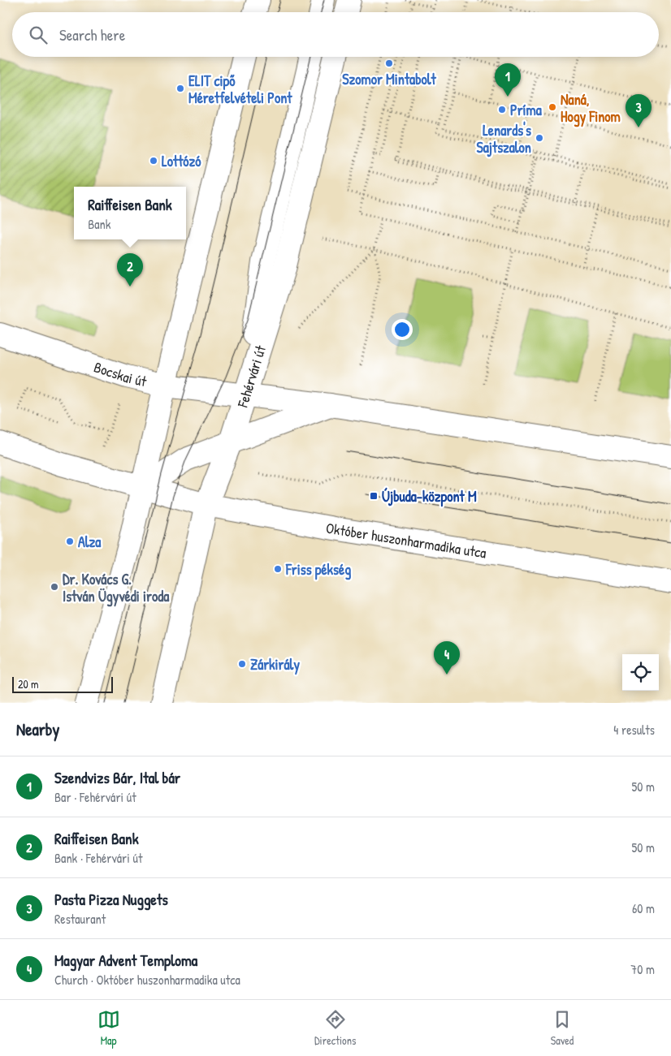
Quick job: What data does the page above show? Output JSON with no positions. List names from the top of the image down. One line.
{"streets":{"street":["Bocskai út","Fehérvári út","Október huszonharmadika utca"]},"crossings":[["Bocskai út","Fehérvári út"],["Fehérvári út","Október huszonharmadika utca"]],"places":{"other":["Szomor Mintabolt","ELIT cipő Méretfelvételi Pont","Naná, Hogy Finom","Príma","Lenards's Sajtszalon","Lottózó","Alza","Friss pékség","Dr. Kovács G. István Ügyvédi iroda","Zárkirály"],"transit":["Újbuda-központ M"]},"scale_bar":"20 m","page":{"search":"Search here","pins":["1","3","2","4"],"popup":["Raiffeisen Bank","Bank"],"scale":"20 m","heading":["Nearby","4 results"],"list":[{"mark":"1","name":"Szendvizs Bár, Ital bár","note":"Bar · Fehérvári út","value":"50 m"},{"mark":"2","name":"Raiffeisen Bank","note":"Bank · Fehérvári út","value":"50 m"},{"mark":"3","name":"Pasta Pizza Nuggets","note":"Restaurant","value":"60 m"},{"mark":"4","name":"Magyar Advent Temploma","note":"Church · Október huszonharmadika utca","value":"70 m"}],"nav":["Map","Directions","Saved"]}}
